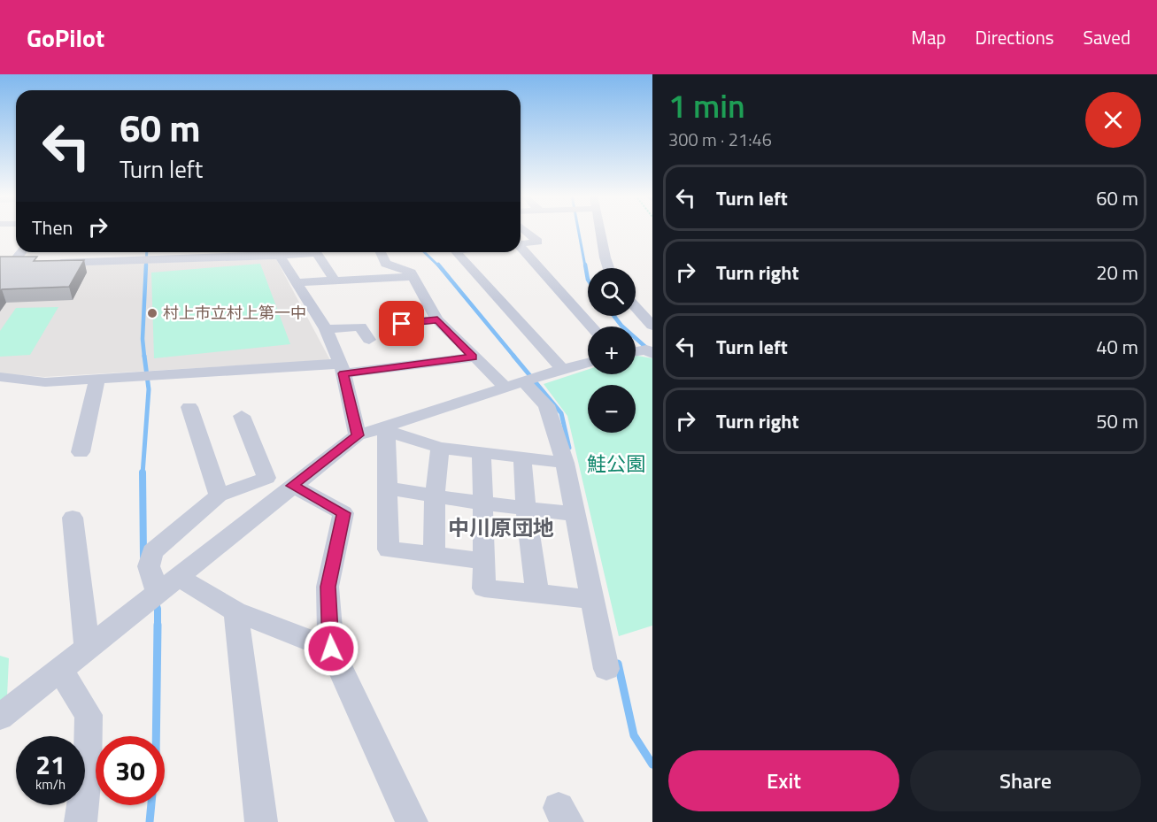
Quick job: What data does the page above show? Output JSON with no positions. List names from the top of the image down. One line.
{"districts":["中川原団地"],"parks":["鮭公園"],"places":["村上市立村上第一中"],"page":{"header":"GoPilot","nav":["Map","Directions","Saved"],"heading":["1 min","300 m · 21:46"],"turn":["60 m","Turn left"],"list":[{"name":"Turn left","value":"60 m"},{"name":"Turn right","value":"20 m"},{"name":"Turn left","value":"40 m"},{"name":"Turn right","value":"50 m"}],"then":"Then","map_buttons":["+","−"],"speed":"21 km/h","limit":"30","buttons":["Exit","Share"]}}
